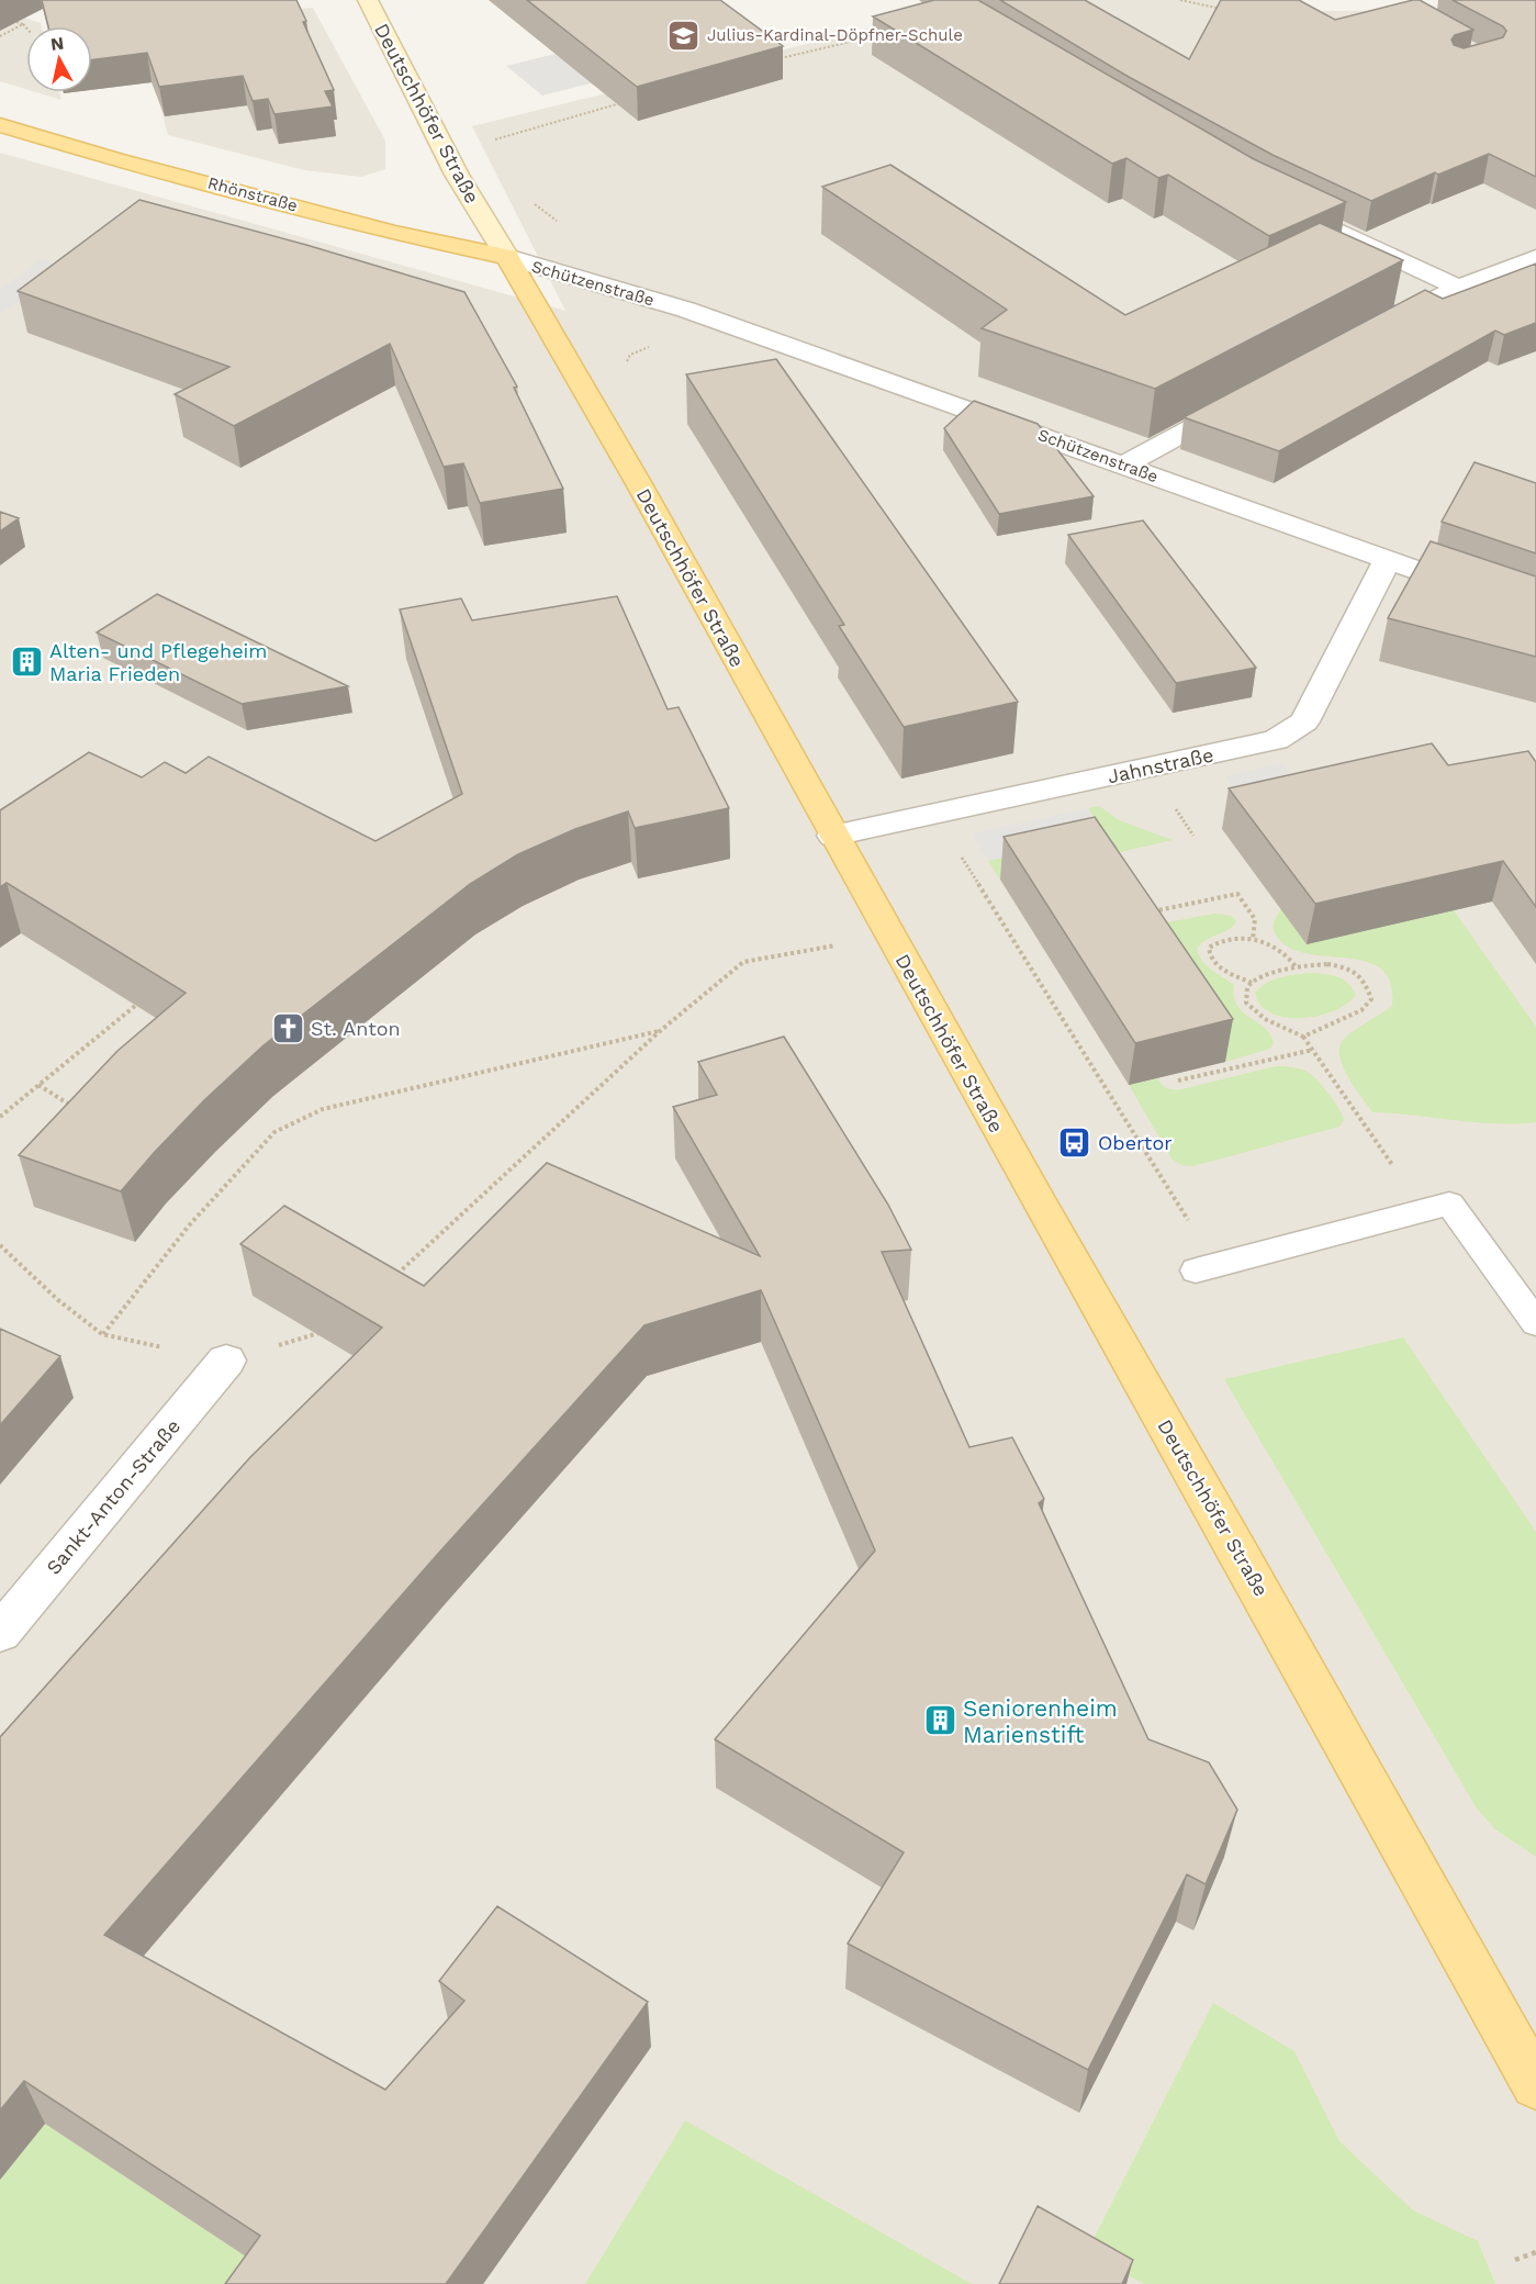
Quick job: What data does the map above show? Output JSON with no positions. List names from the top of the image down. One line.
{"streets":{"main road":["Deutschhöfer Straße","Rhönstraße"],"street":["Schützenstraße","Jahnstraße","Sankt-Anton-Straße"]},"crossings":[["Deutschhöfer Straße","Rhönstraße"],["Deutschhöfer Straße","Schützenstraße"],["Deutschhöfer Straße","Jahnstraße"],["Rhönstraße","Schützenstraße"],["Schützenstraße","Jahnstraße"]],"places":{"school or university":["Julius-Kardinal-Döpfner-Schule"],"building":["Alten- und Pflegeheim Maria Frieden","Seniorenheim Marienstift"],"church":["St. Anton"],"bus stop":["Obertor"]},"north":"top"}
